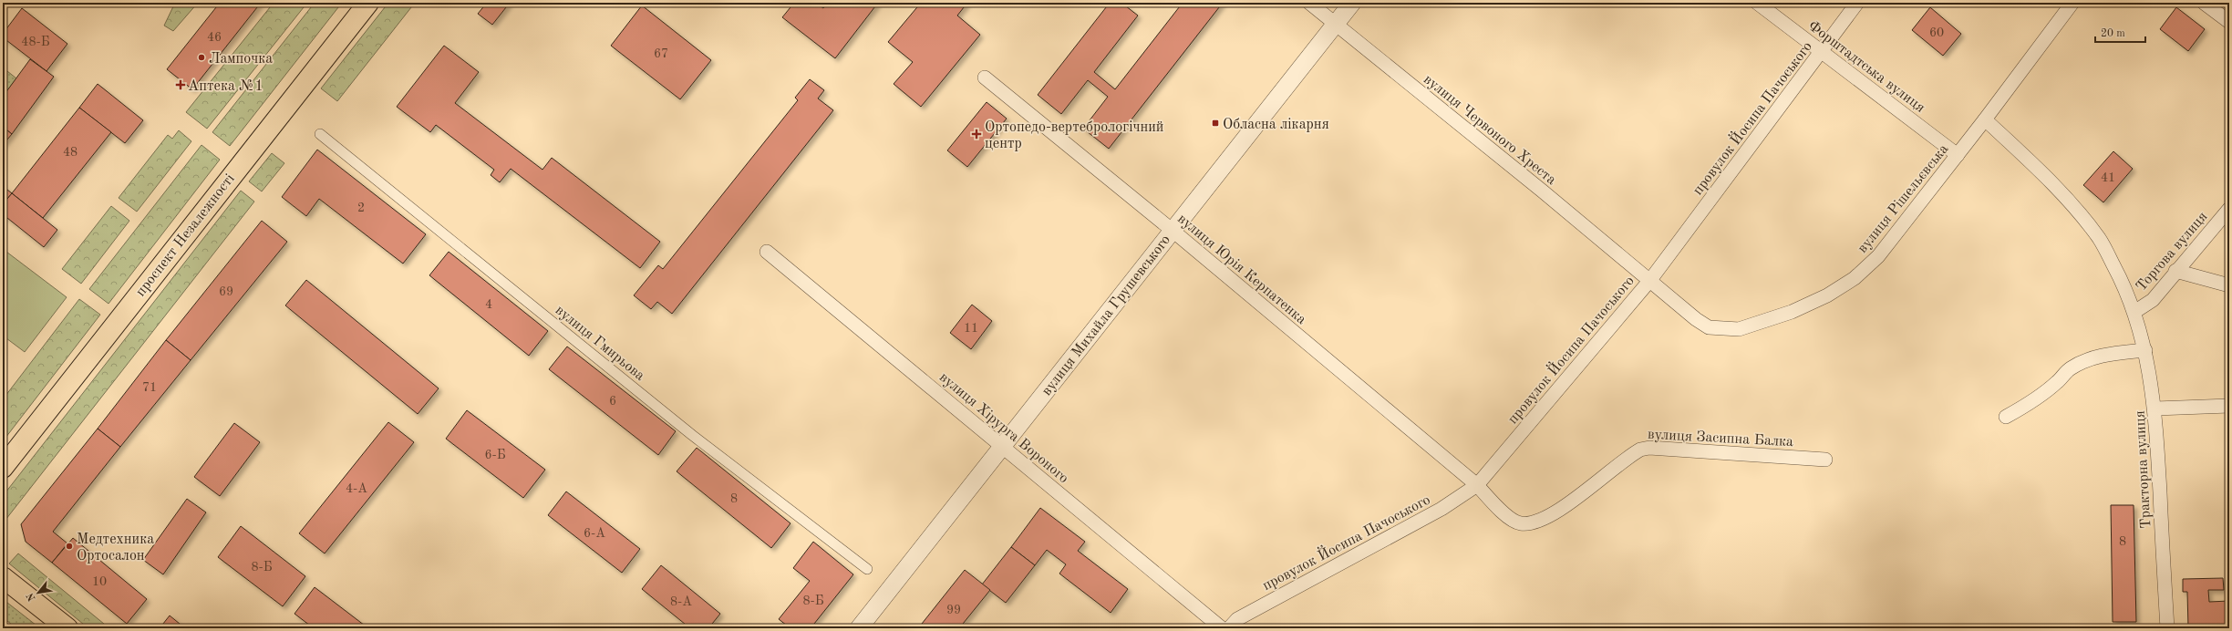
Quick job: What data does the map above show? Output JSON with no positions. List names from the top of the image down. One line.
{"streets":{"main road":["проспект Незалежності"],"street":["Форштадтська вулиця","провулок Йосипа Пачоського","вулиця Червоного Хреста","вулиця Рішельєвська","Торгова вулиця","вулиця Юрія Керпатенка","вулиця Михайла Грушевського","вулиця Гмирьова","вулиця Хірурга Вороного","вулиця Засипна Балка","Тракторна вулиця"]},"crossings":[["Форштадтська вулиця","провулок Йосипа Пачоського"],["Форштадтська вулиця","вулиця Рішельєвська"],["провулок Йосипа Пачоського","вулиця Червоного Хреста"],["провулок Йосипа Пачоського","вулиця Рішельєвська"],["провулок Йосипа Пачоського","вулиця Юрія Керпатенка"],["провулок Йосипа Пачоського","вулиця Засипна Балка"],["вулиця Червоного Хреста","вулиця Рішельєвська"],["вулиця Червоного Хреста","вулиця Михайла Грушевського"],["Торгова вулиця","Тракторна вулиця"],["вулиця Юрія Керпатенка","вулиця Михайла Грушевського"],["вулиця Юрія Керпатенка","вулиця Засипна Балка"],["вулиця Михайла Грушевського","вулиця Хірурга Вороного"]],"places":{"other":["Лампочка","Медтехника Ортосалон"],"health":["Аптека №1","Ортопедо-вертебрологічний центр"],"transit":["Обласна лікарня"]},"house_numbers":["60","46","48-Б","67","48","41","2","69","4","11","71","6","6-Б","4-А","8","6-А","8","8-Б","10","8-Б","8-А","99"],"scale_bar":"20 m","north":"bottom left"}
